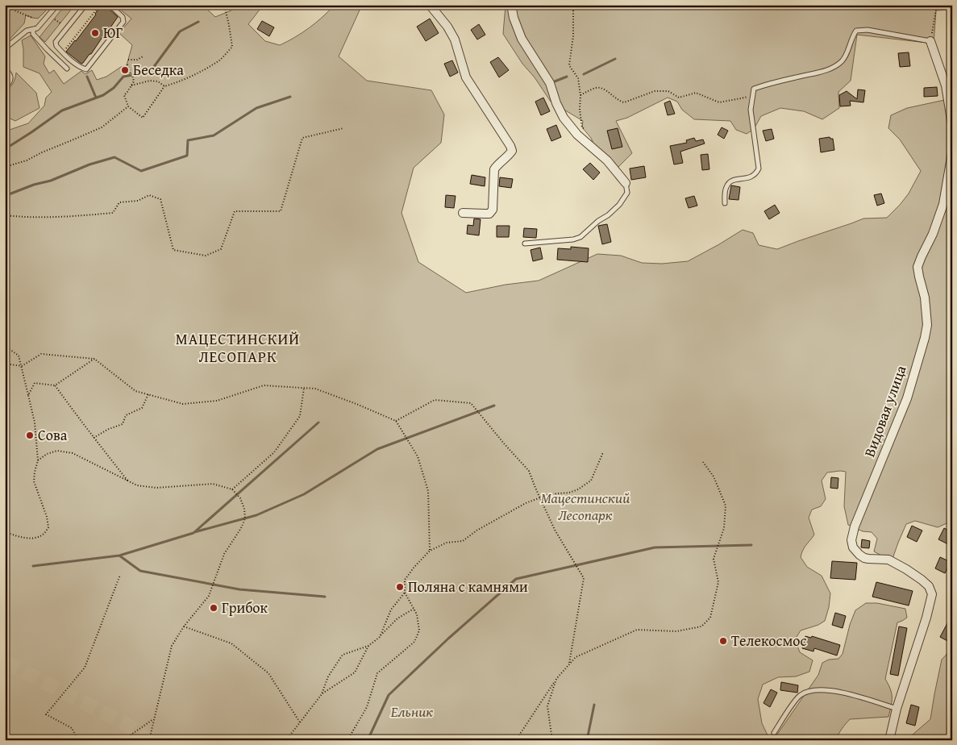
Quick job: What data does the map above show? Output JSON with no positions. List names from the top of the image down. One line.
{"streets":{"street":["Видовая улица"]},"districts":["МАЦЕСТИНСКИЙ ЛЕСОПАРК"],"parks":["Мацестинский Лесопарк","Ельник"],"places":["ЮГ","Беседка","Сова","Поляна с камнями","Грибок","Телекосмос"]}
